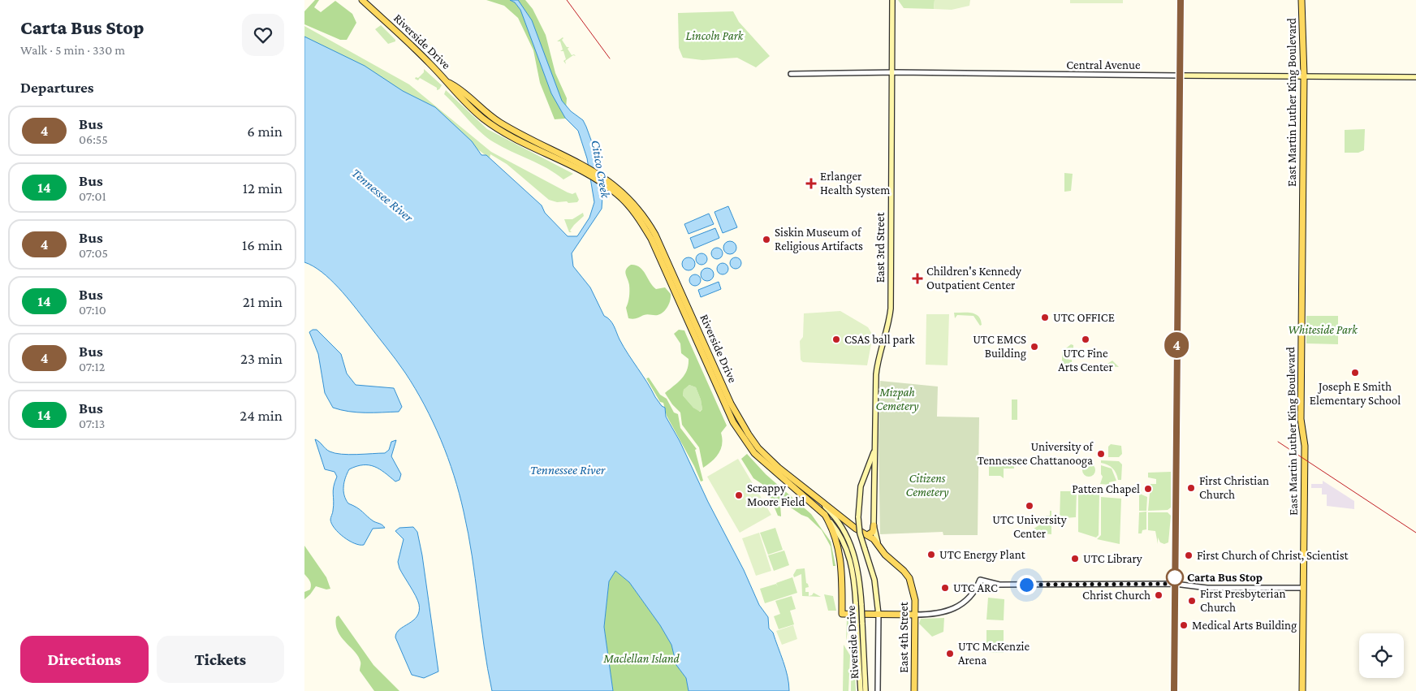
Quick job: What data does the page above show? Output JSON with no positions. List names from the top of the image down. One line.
{"streets":{"main road":["Riverside Drive","Central Avenue","East Martin Luther King Boulevard","East 3rd Street","East 4th Street"]},"crossings":[["Central Avenue","East Martin Luther King Boulevard"],["Central Avenue","East 3rd Street"],["East 3rd Street","East 4th Street"]],"water":["Citico Creek","Tennessee River"],"parks":["Lincoln Park","Whiteside Park","Mizpah Cemetery","Citizens Cemetery","Maclellan Island"],"places":{"health":["Erlanger Health System","Children's Kennedy Outpatient Center"],"other":["Siskin Museum of Religious Artifacts","UTC OFFICE","CSAS ball park","UTC Fine Arts Center","UTC EMCS Building","Joseph E Smith Elementary School","University of Tennessee Chattanooga","First Christian Church","Patten Chapel","Scrappy Moore Field","UTC University Center","UTC Energy Plant","First Church of Christ, Scientist","UTC Library","Carta Bus Stop","UTC ARC","Christ Church","First Presbyterian Church","Medical Arts Building","UTC McKenzie Arena"]},"lines":["bus line 4"],"page":{"heading":[["Carta Bus Stop","Walk · 5 min · 330 m"],"Departures"],"on_map":"4","list":[{"mark":"4","name":"Bus","note":"06:55","value":"6 min"},{"mark":"14","name":"Bus","note":"07:01","value":"12 min"},{"mark":"4","name":"Bus","note":"07:05","value":"16 min"},{"mark":"14","name":"Bus","note":"07:10","value":"21 min"},{"mark":"4","name":"Bus","note":"07:12","value":"23 min"},{"mark":"14","name":"Bus","note":"07:13","value":"24 min"}],"buttons":["Directions","Tickets"]}}
